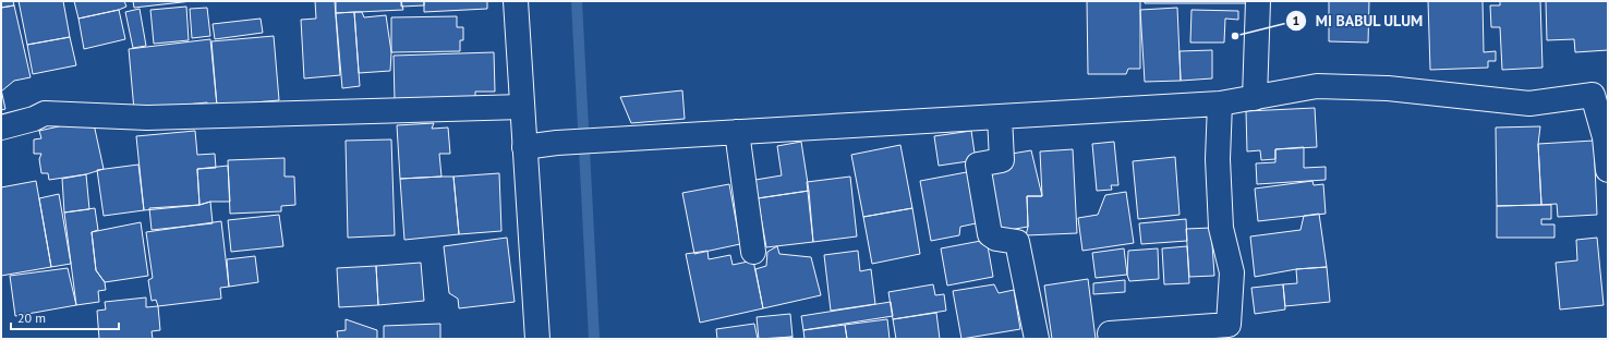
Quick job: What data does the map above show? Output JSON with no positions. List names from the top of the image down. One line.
{"places":["MI BABUL ULUM"],"scale_bar":"20 m"}
